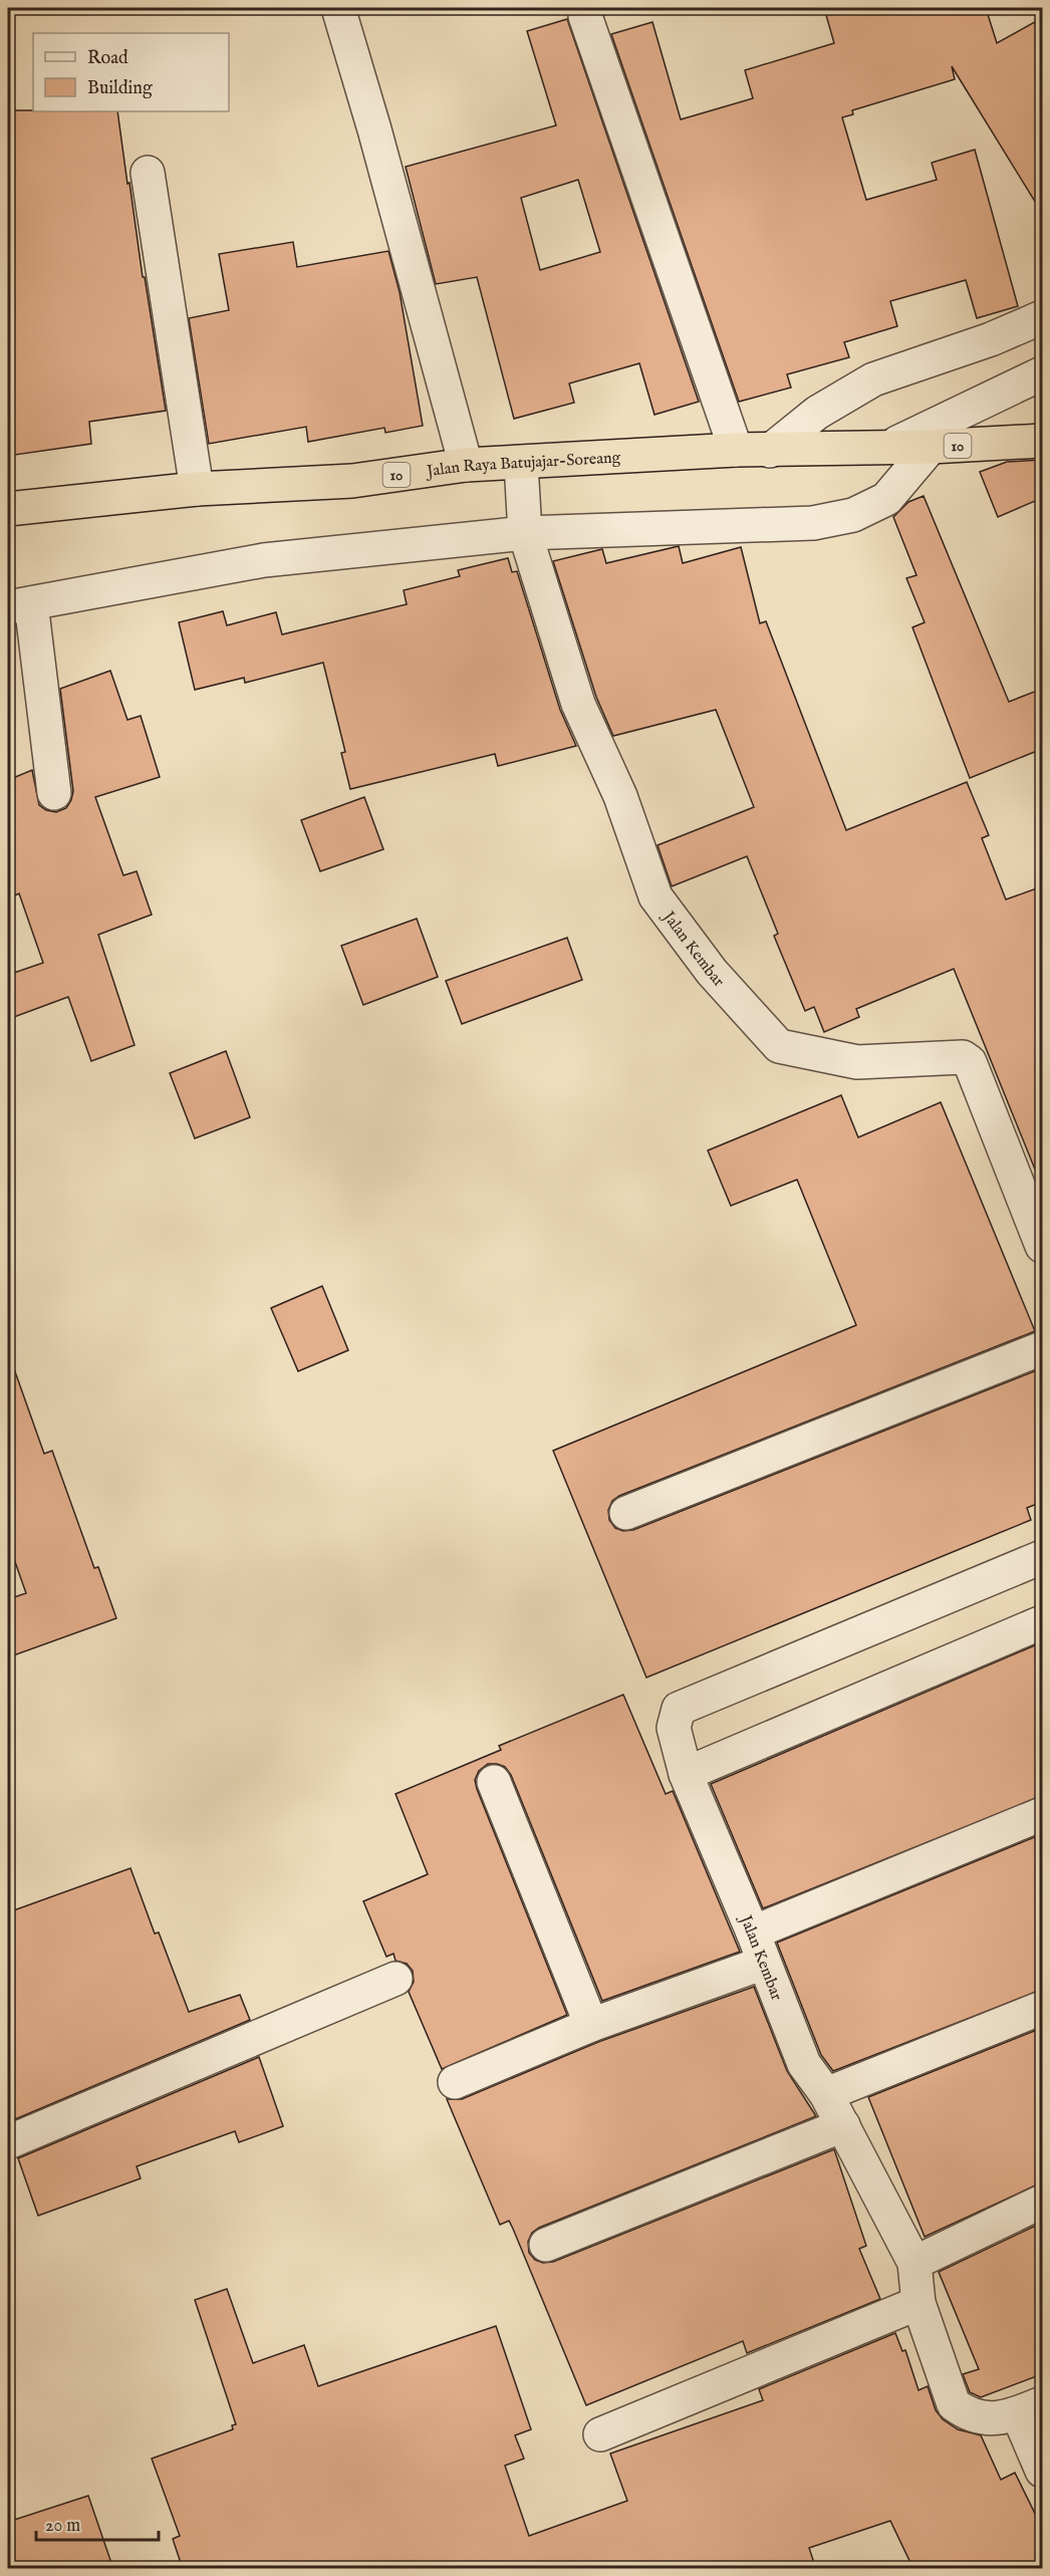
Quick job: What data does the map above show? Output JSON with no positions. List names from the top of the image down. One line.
{"streets":{"highway":["10","Jalan Raya Batujajar-Soreang"],"street":["Jalan Kembar"]},"crossings":[["Jalan Raya Batujajar-Soreang","Jalan Kembar"]],"legend":["Road","Building"],"scale_bar":"20 m"}
